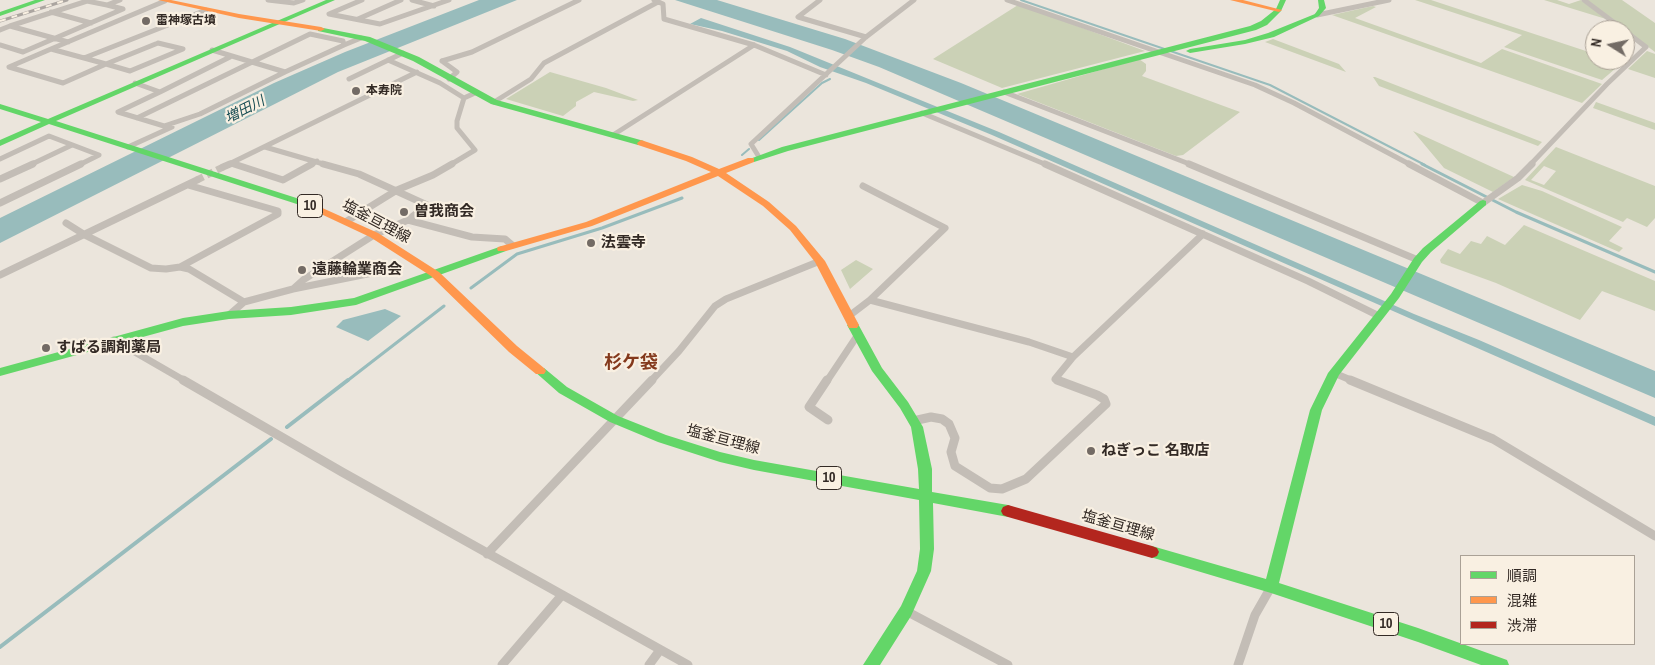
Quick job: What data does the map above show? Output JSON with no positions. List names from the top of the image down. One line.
{"streets":{"street":["10","塩釜亘理線"]},"districts":["杉ケ袋"],"water":["増田川"],"places":["雷神塚古墳","本寿院","曽我商会","法雲寺","遠藤輪業商会","すばる調剤薬局","ねぎっこ 名取店"],"legend":["順調","混雑","渋滞"],"north":"left"}
